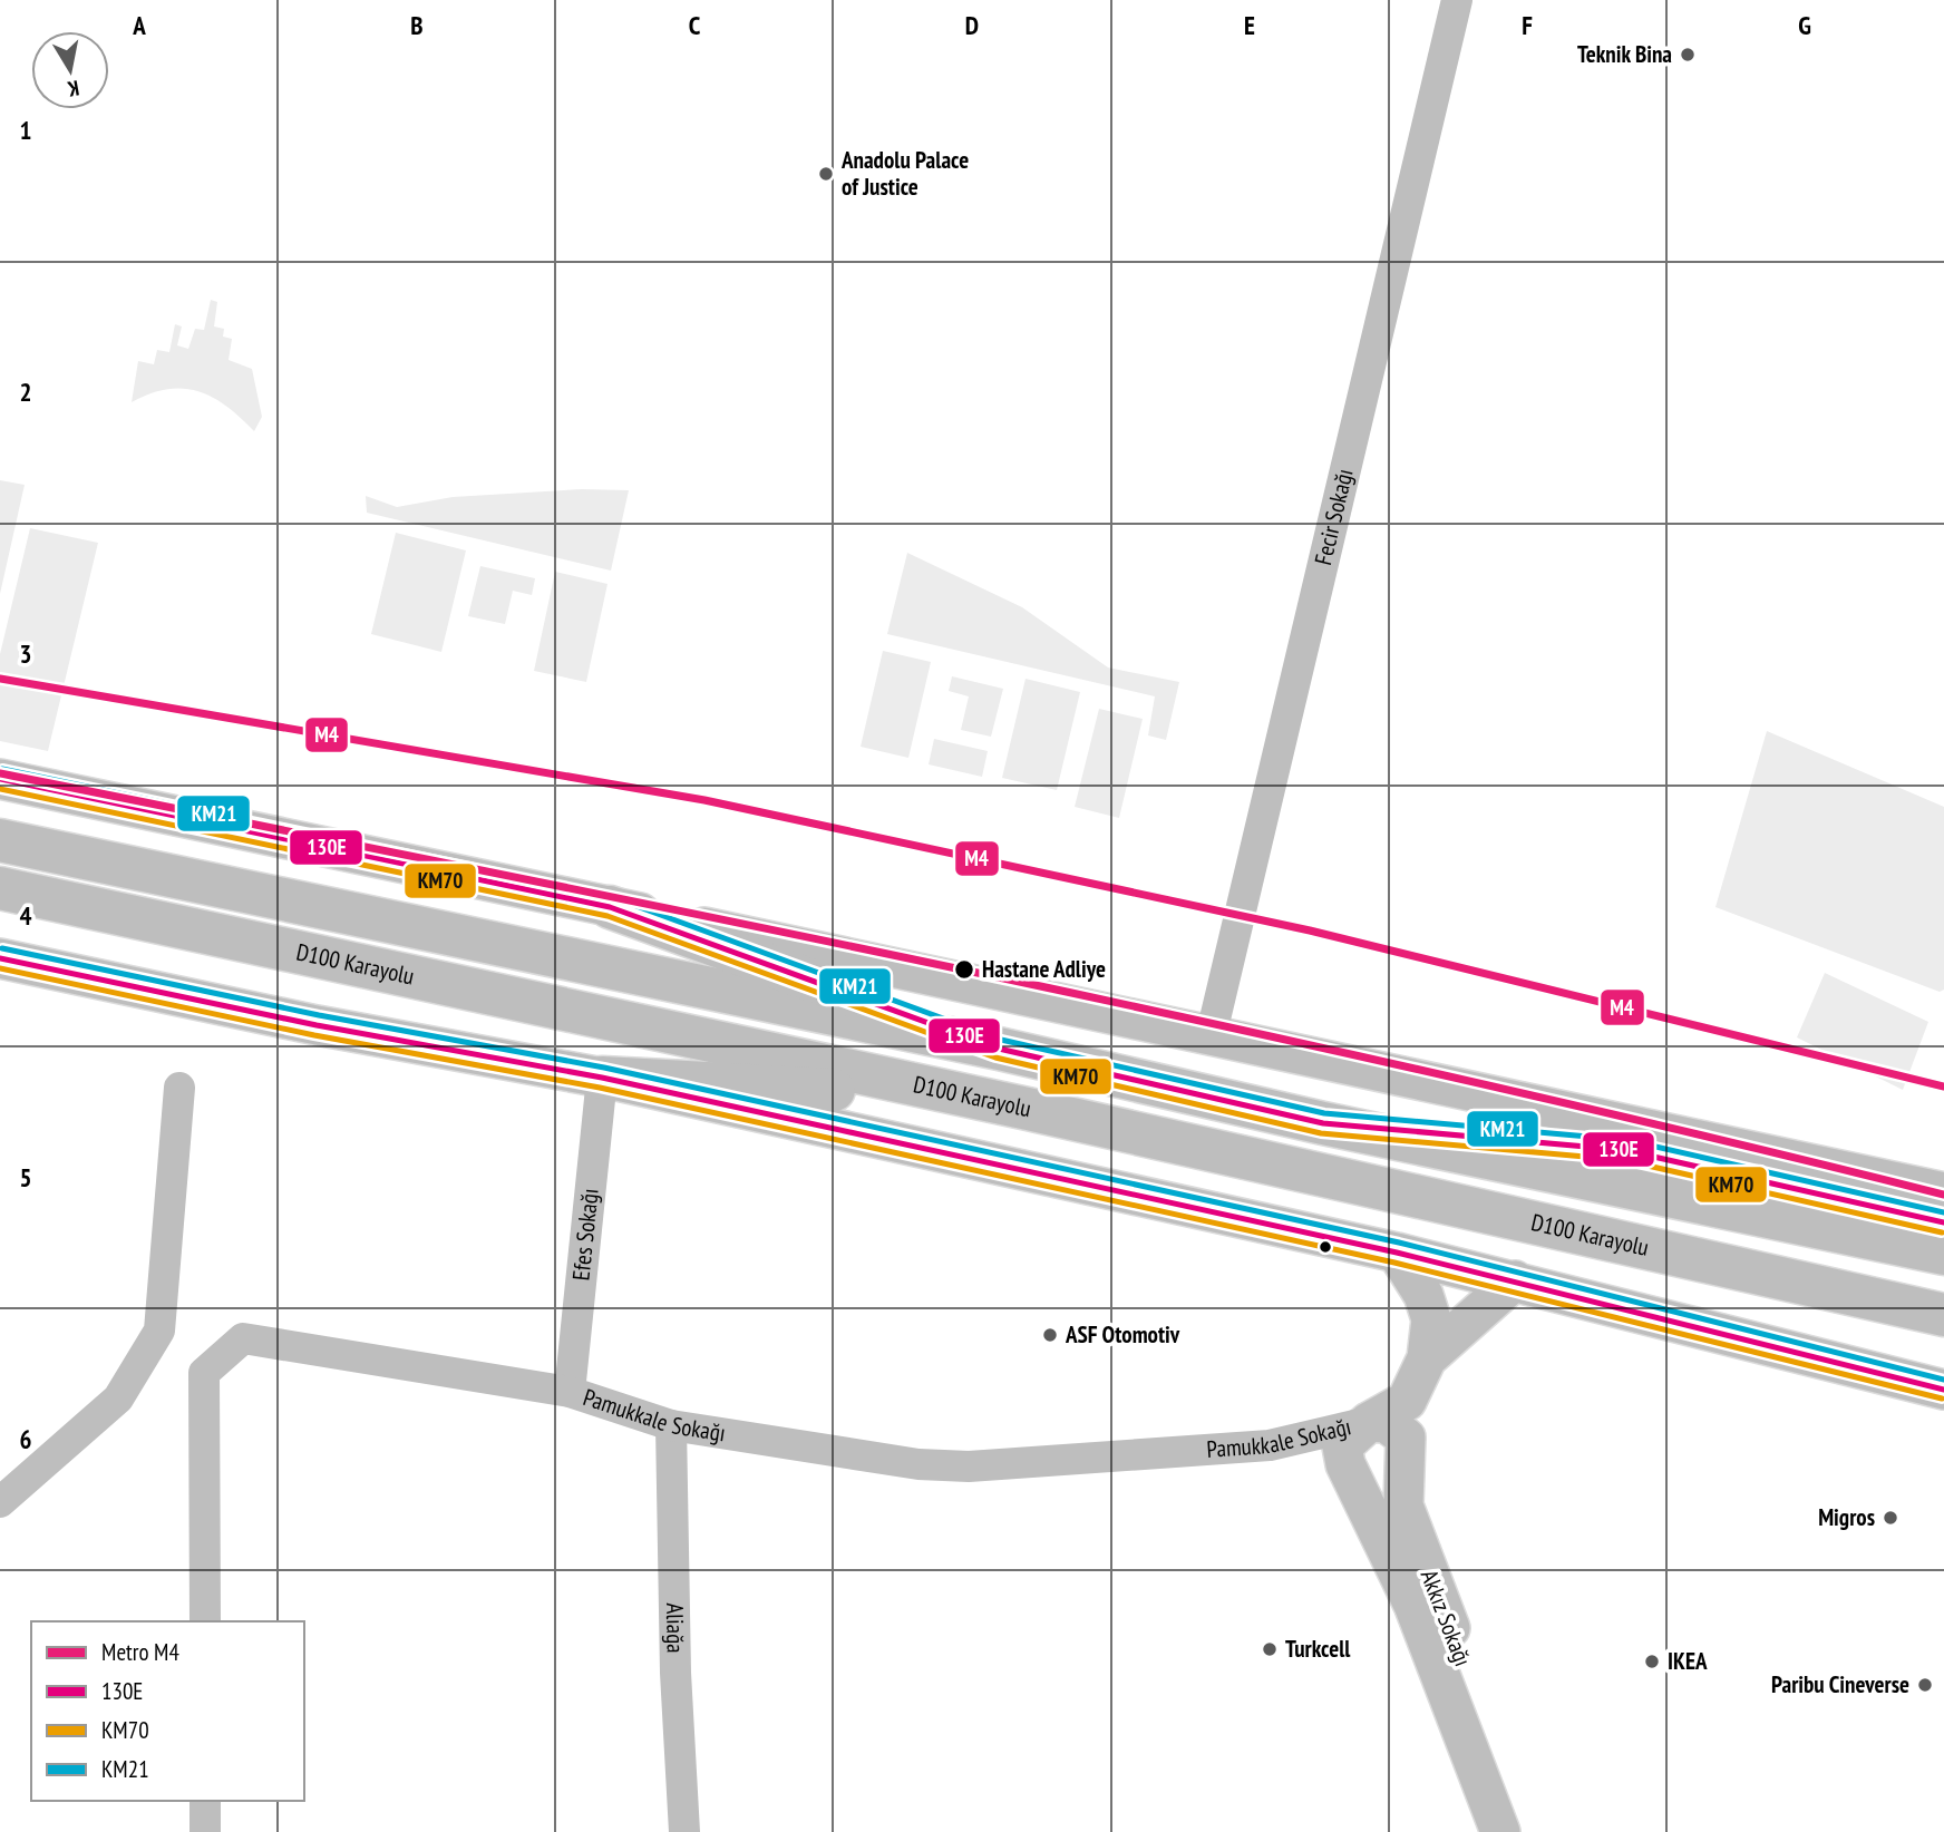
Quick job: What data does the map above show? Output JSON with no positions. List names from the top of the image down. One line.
{"streets":{"highway":["D100 Karayolu"],"main road":["Akkız Sokağı"],"street":["Fecir Sokağı","Efes Sokağı","Pamukkale Sokağı","Aliağa"]},"crossings":[["Efes Sokağı","Pamukkale Sokağı"],["Pamukkale Sokağı","Akkız Sokağı"],["Pamukkale Sokağı","Aliağa"]],"places":["Teknik Bina","Anadolu Palace of Justice","Hastane Adliye","ASF Otomotiv","Migros","Turkcell","IKEA","Paribu Cineverse"],"lines":["metro line M4","transit line KM21","transit line 130E","transit line KM70"],"legend":["Metro M4","130E","KM70","KM21"],"north":"bottom","grid":{"columns":["A","B","C","D","E","F","G"],"rows":["1","2","3","4","5","6"]}}
